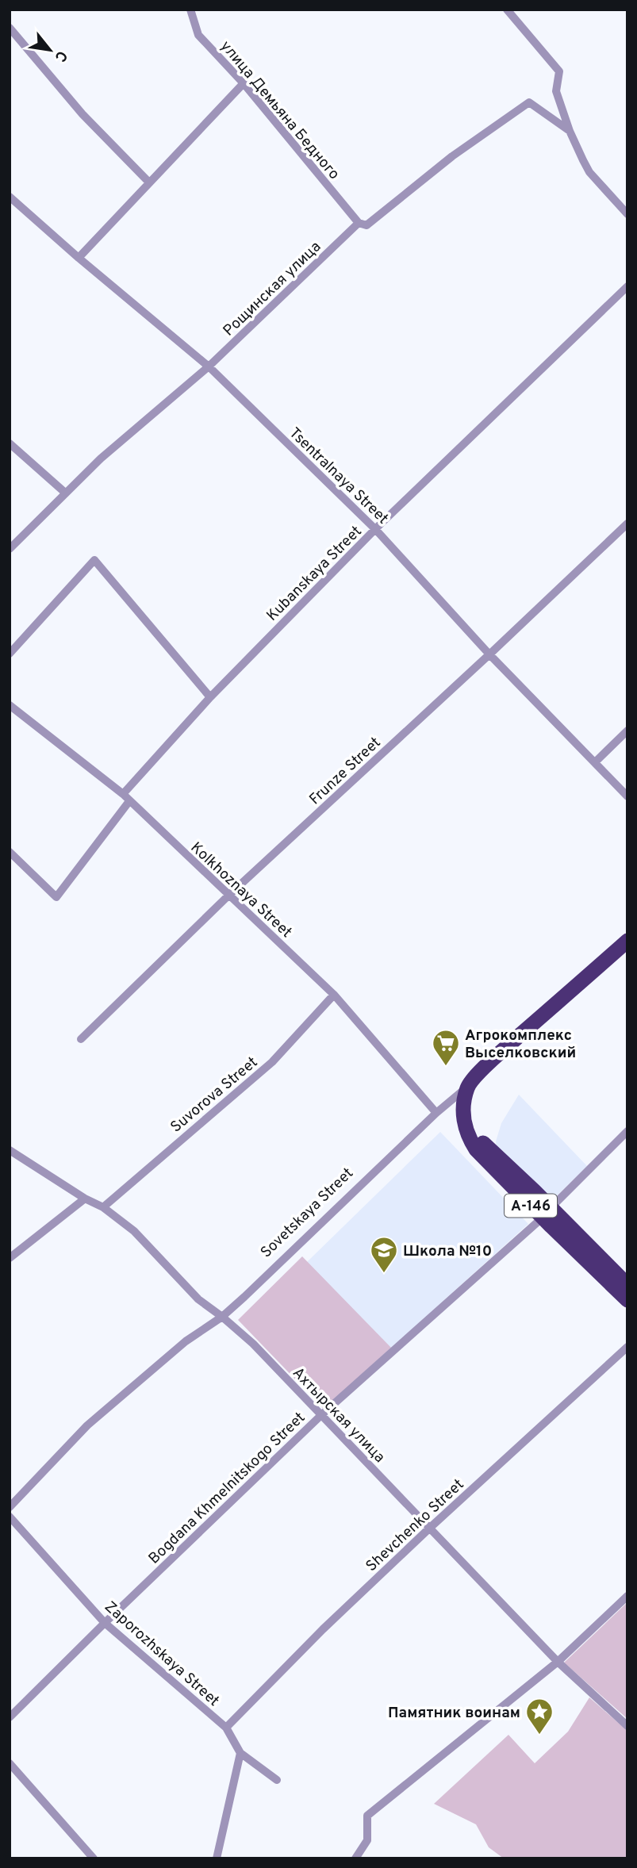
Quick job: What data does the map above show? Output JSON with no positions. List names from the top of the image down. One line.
{"streets":{"highway":["А-146","Sovetskaya Street"],"street":["улица Демьяна Бедного","Рощинская улица","Tsentralnaya Street","Kubanskaya Street","Frunze Street","Kolkhoznaya Street","Suvorova Street","Ахтырская улица","Bogdana Khmelnitskogo Street","Shevchenko Street","Zaporozhskaya Street"]},"crossings":[["улица Демьяна Бедного","Рощинская улица"],["Рощинская улица","Tsentralnaya Street"],["Tsentralnaya Street","Kubanskaya Street"],["Tsentralnaya Street","Frunze Street"],["Kubanskaya Street","Kolkhoznaya Street"],["Frunze Street","Kolkhoznaya Street"],["Kolkhoznaya Street","Suvorova Street"],["Kolkhoznaya Street","Sovetskaya Street"],["Suvorova Street","Ахтырская улица"],["А-146","Sovetskaya Street"],["А-146","Bogdana Khmelnitskogo Street"],["Sovetskaya Street","Ахтырская улица"],["Ахтырская улица","Bogdana Khmelnitskogo Street"],["Ахтырская улица","Shevchenko Street"],["Bogdana Khmelnitskogo Street","Zaporozhskaya Street"],["Shevchenko Street","Zaporozhskaya Street"]],"places":{"supermarket":["Агрокомплекс Выселковский"],"school or university":["Школа №10"],"place":["Памятник воинам"]},"north":"bottom right"}
